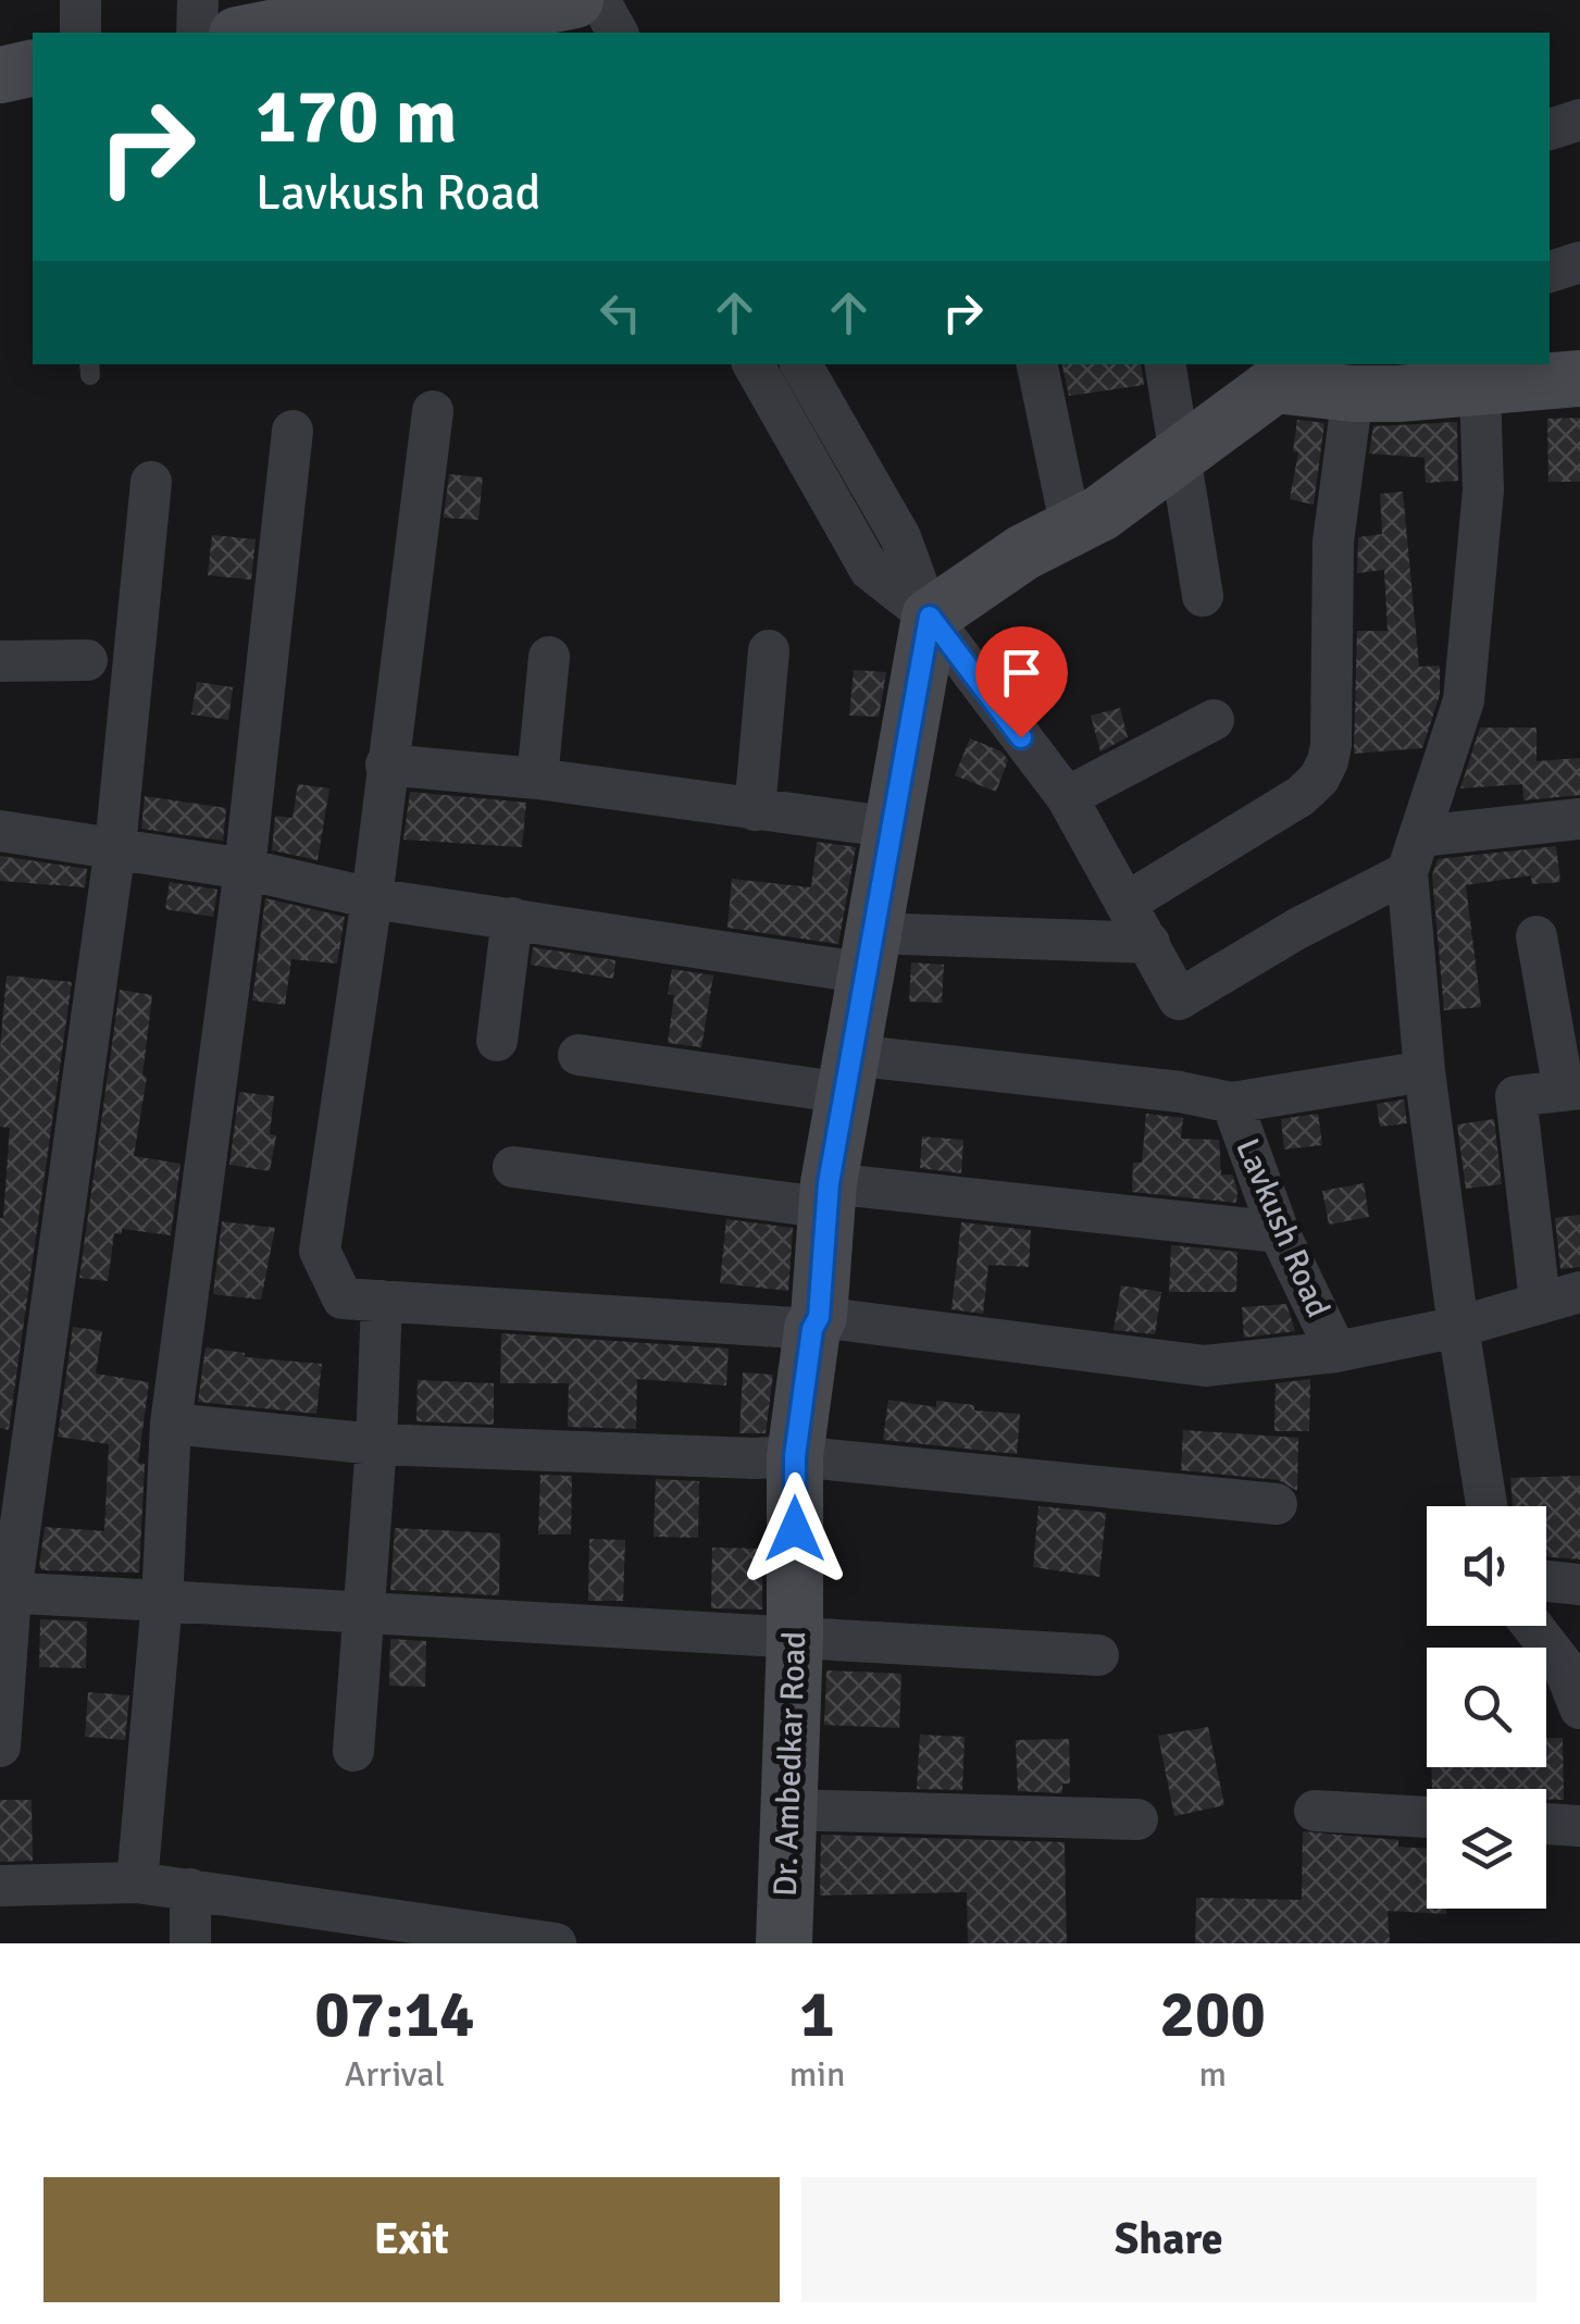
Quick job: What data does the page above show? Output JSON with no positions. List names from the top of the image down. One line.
{"streets":{"street":["Lavkush Road","Dr. Ambedkar Road"]},"page":{"turn":["170 m","Lavkush Road"],"eta":["07:14","Arrival","1","min","200","m"],"buttons":["Exit","Share"]}}
